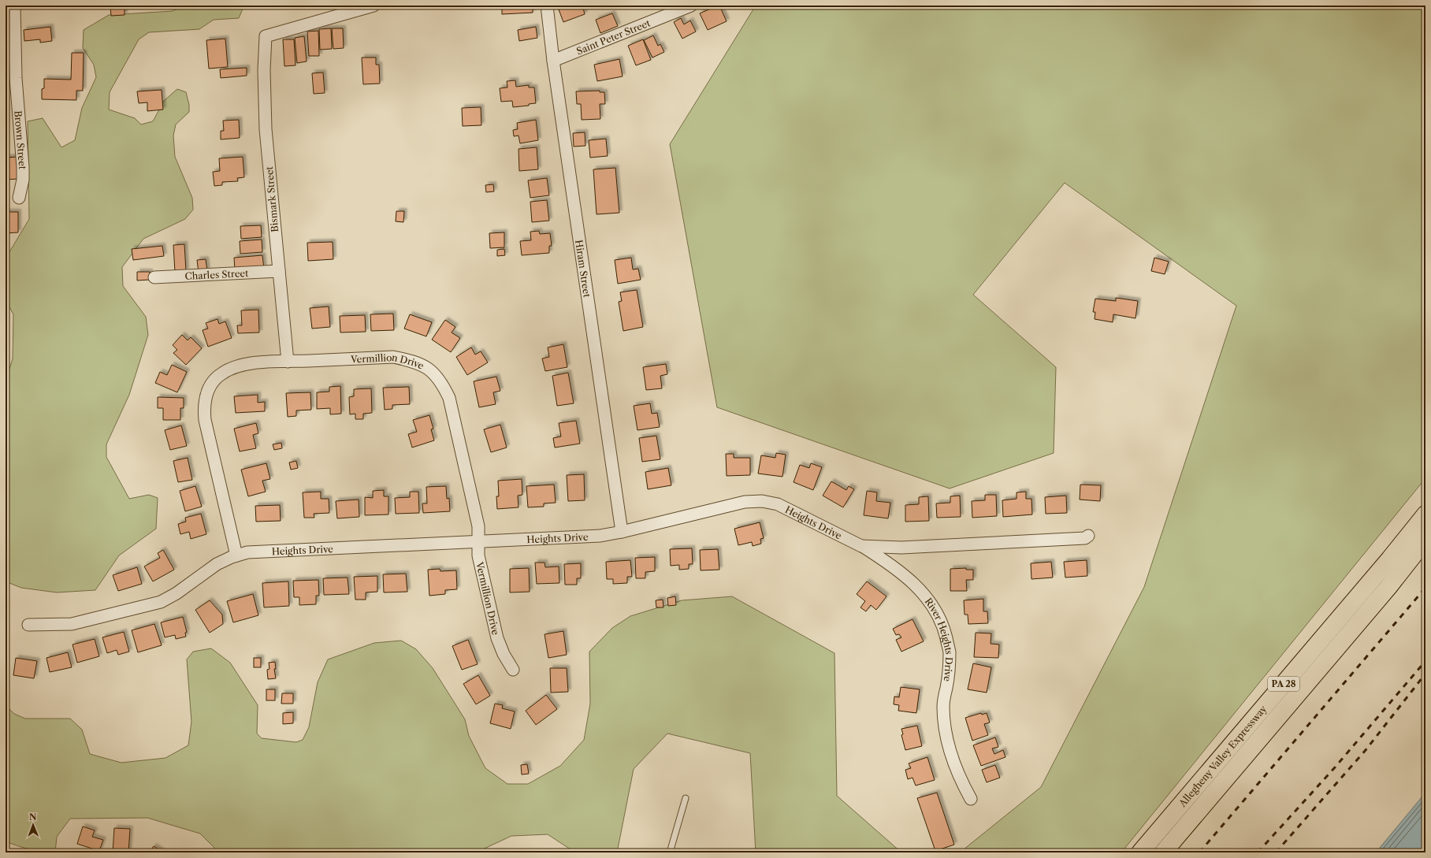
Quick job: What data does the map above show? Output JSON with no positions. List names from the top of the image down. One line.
{"streets":{"highway":["PA 28","Allegheny Valley Expressway"],"street":["Saint Peter Street","Brown Street","Bismark Street","Hiram Street","Charles Street","Vermillion Drive","Heights Drive","River Heights Drive"]},"crossings":[["Saint Peter Street","Hiram Street"],["Bismark Street","Charles Street"],["Bismark Street","Vermillion Drive"],["Hiram Street","Heights Drive"],["Vermillion Drive","Heights Drive"],["Heights Drive","River Heights Drive"]],"north":"top"}
